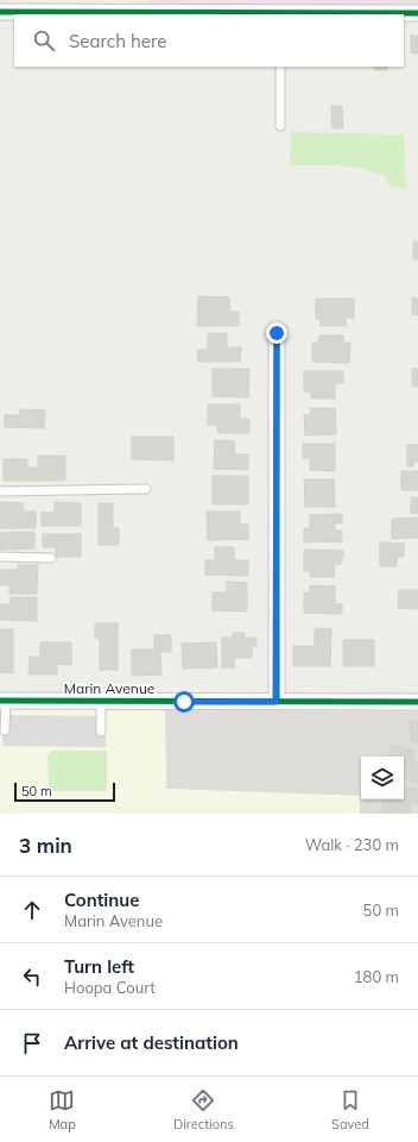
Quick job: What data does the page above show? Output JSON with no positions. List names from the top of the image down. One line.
{"streets":{"street":["Marin Avenue"]},"scale_bar":"50 m","page":{"search":"Search here","scale":"50 m","heading":["3 min","Walk · 230 m"],"list":[["Continue","Marin Avenue","50 m"],["Turn left","Hoopa Court","180 m"],"Arrive at destination"],"nav":["Map","Directions","Saved"]}}
